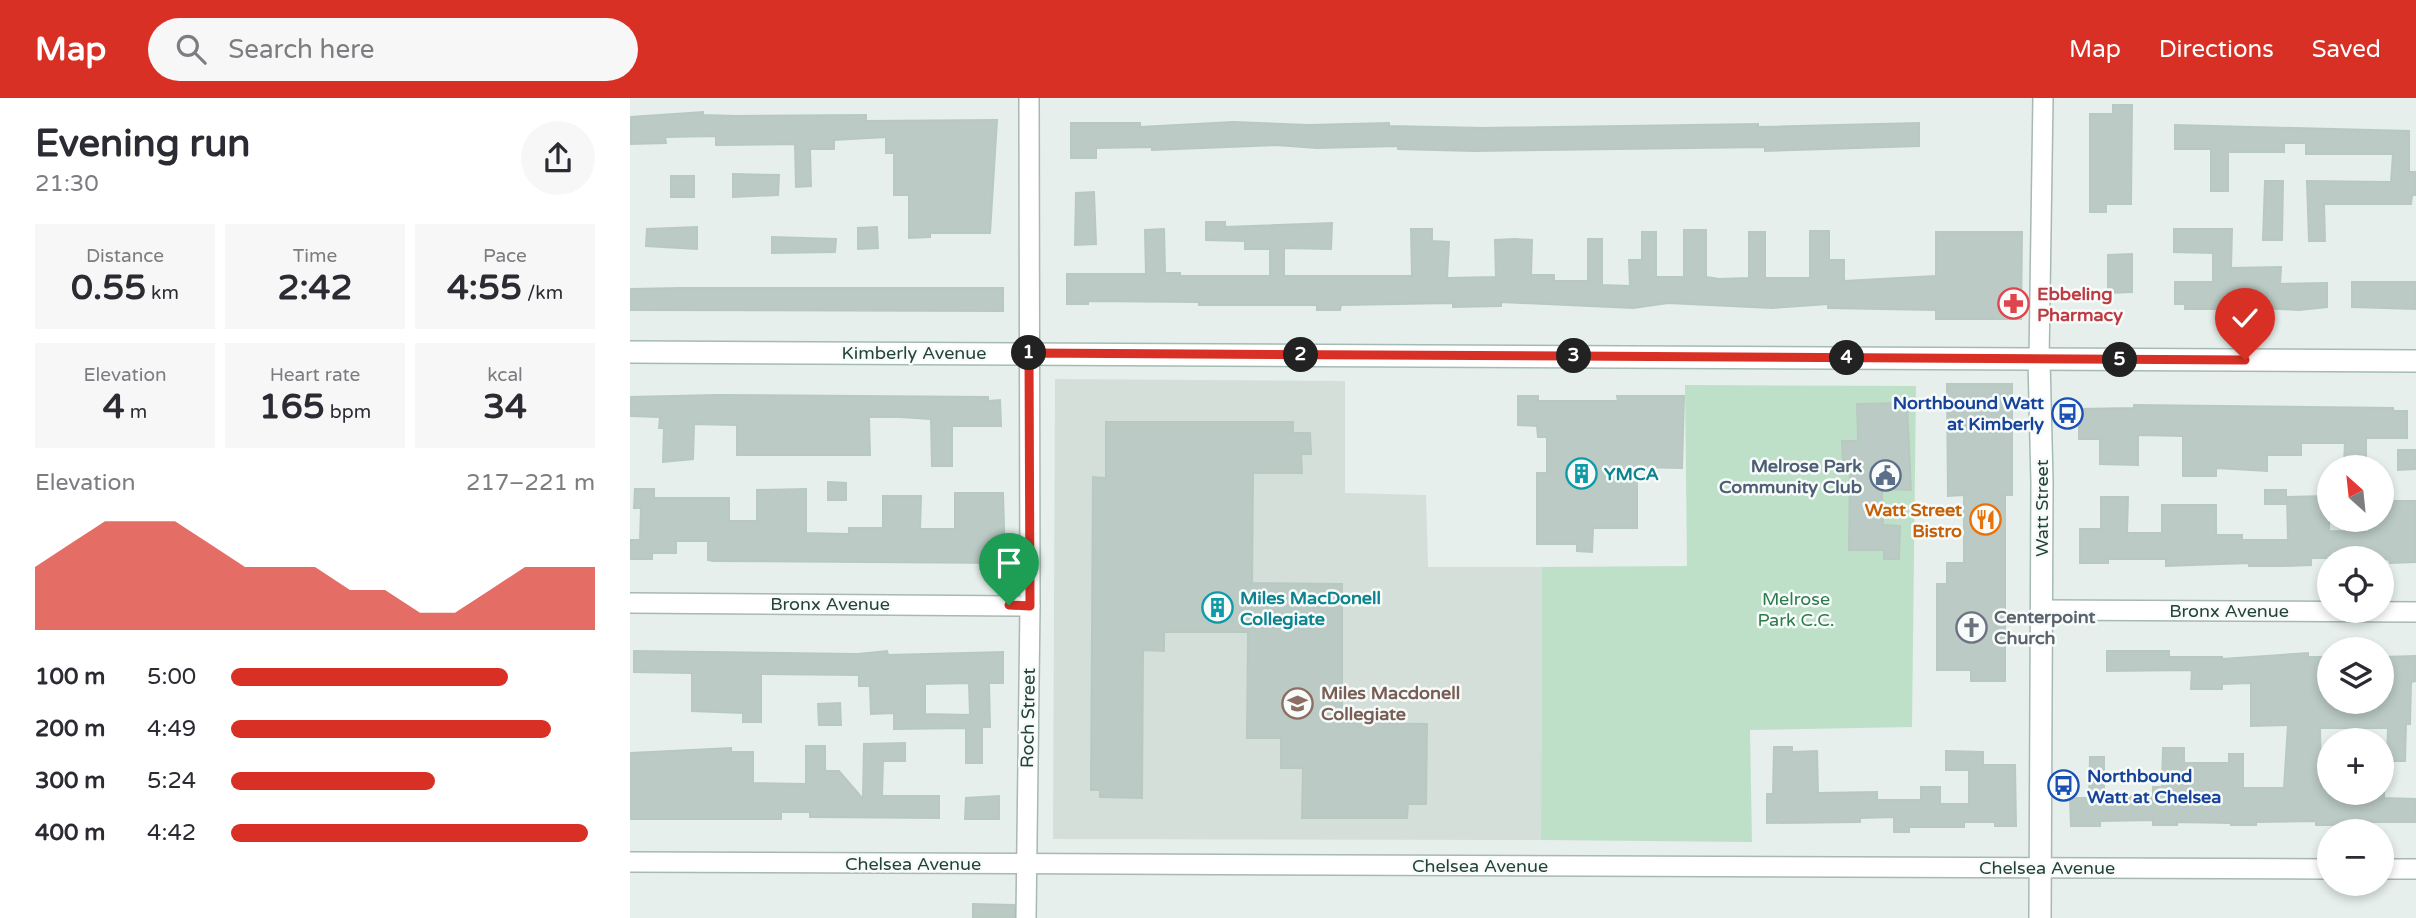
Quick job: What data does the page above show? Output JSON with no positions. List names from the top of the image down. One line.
{"streets":{"street":["Kimberly Avenue","Watt Street","Bronx Avenue","Roch Street","Chelsea Avenue"]},"crossings":[["Kimberly Avenue","Watt Street"],["Kimberly Avenue","Roch Street"],["Watt Street","Bronx Avenue"],["Watt Street","Chelsea Avenue"],["Bronx Avenue","Roch Street"],["Roch Street","Chelsea Avenue"]],"parks":["Melrose Park C.C."],"places":{"pharmacy":["Ebbeling Pharmacy"],"bus stop":["Northbound Watt at Kimberly","Northbound Watt at Chelsea"],"building":["YMCA","Miles MacDonell Collegiate"],"public building":["Melrose Park Community Club"],"restaurant":["Watt Street Bistro"],"church":["Centerpoint Church"],"school or university":["Miles Macdonell Collegiate"]},"north":"top left","page":{"header":"Map","search":"Search here","nav":["Map","Directions","Saved"],"heading":["Evening run","21:30"],"stats":[["Distance","0.55 km"],["Time","2:42"],["Pace","4:55 /km"],["Elevation","4 m"],["Heart rate","165 bpm"],["kcal","34"]],"pins":["1","2","3","4","5"],"chart":["Elevation","217–221 m"],"map_buttons":["+","−"],"list":[{"name":"100 m","note":"5:00"},{"name":"200 m","note":"4:49"},{"name":"300 m","note":"5:24"},{"name":"400 m","note":"4:42"}]}}
